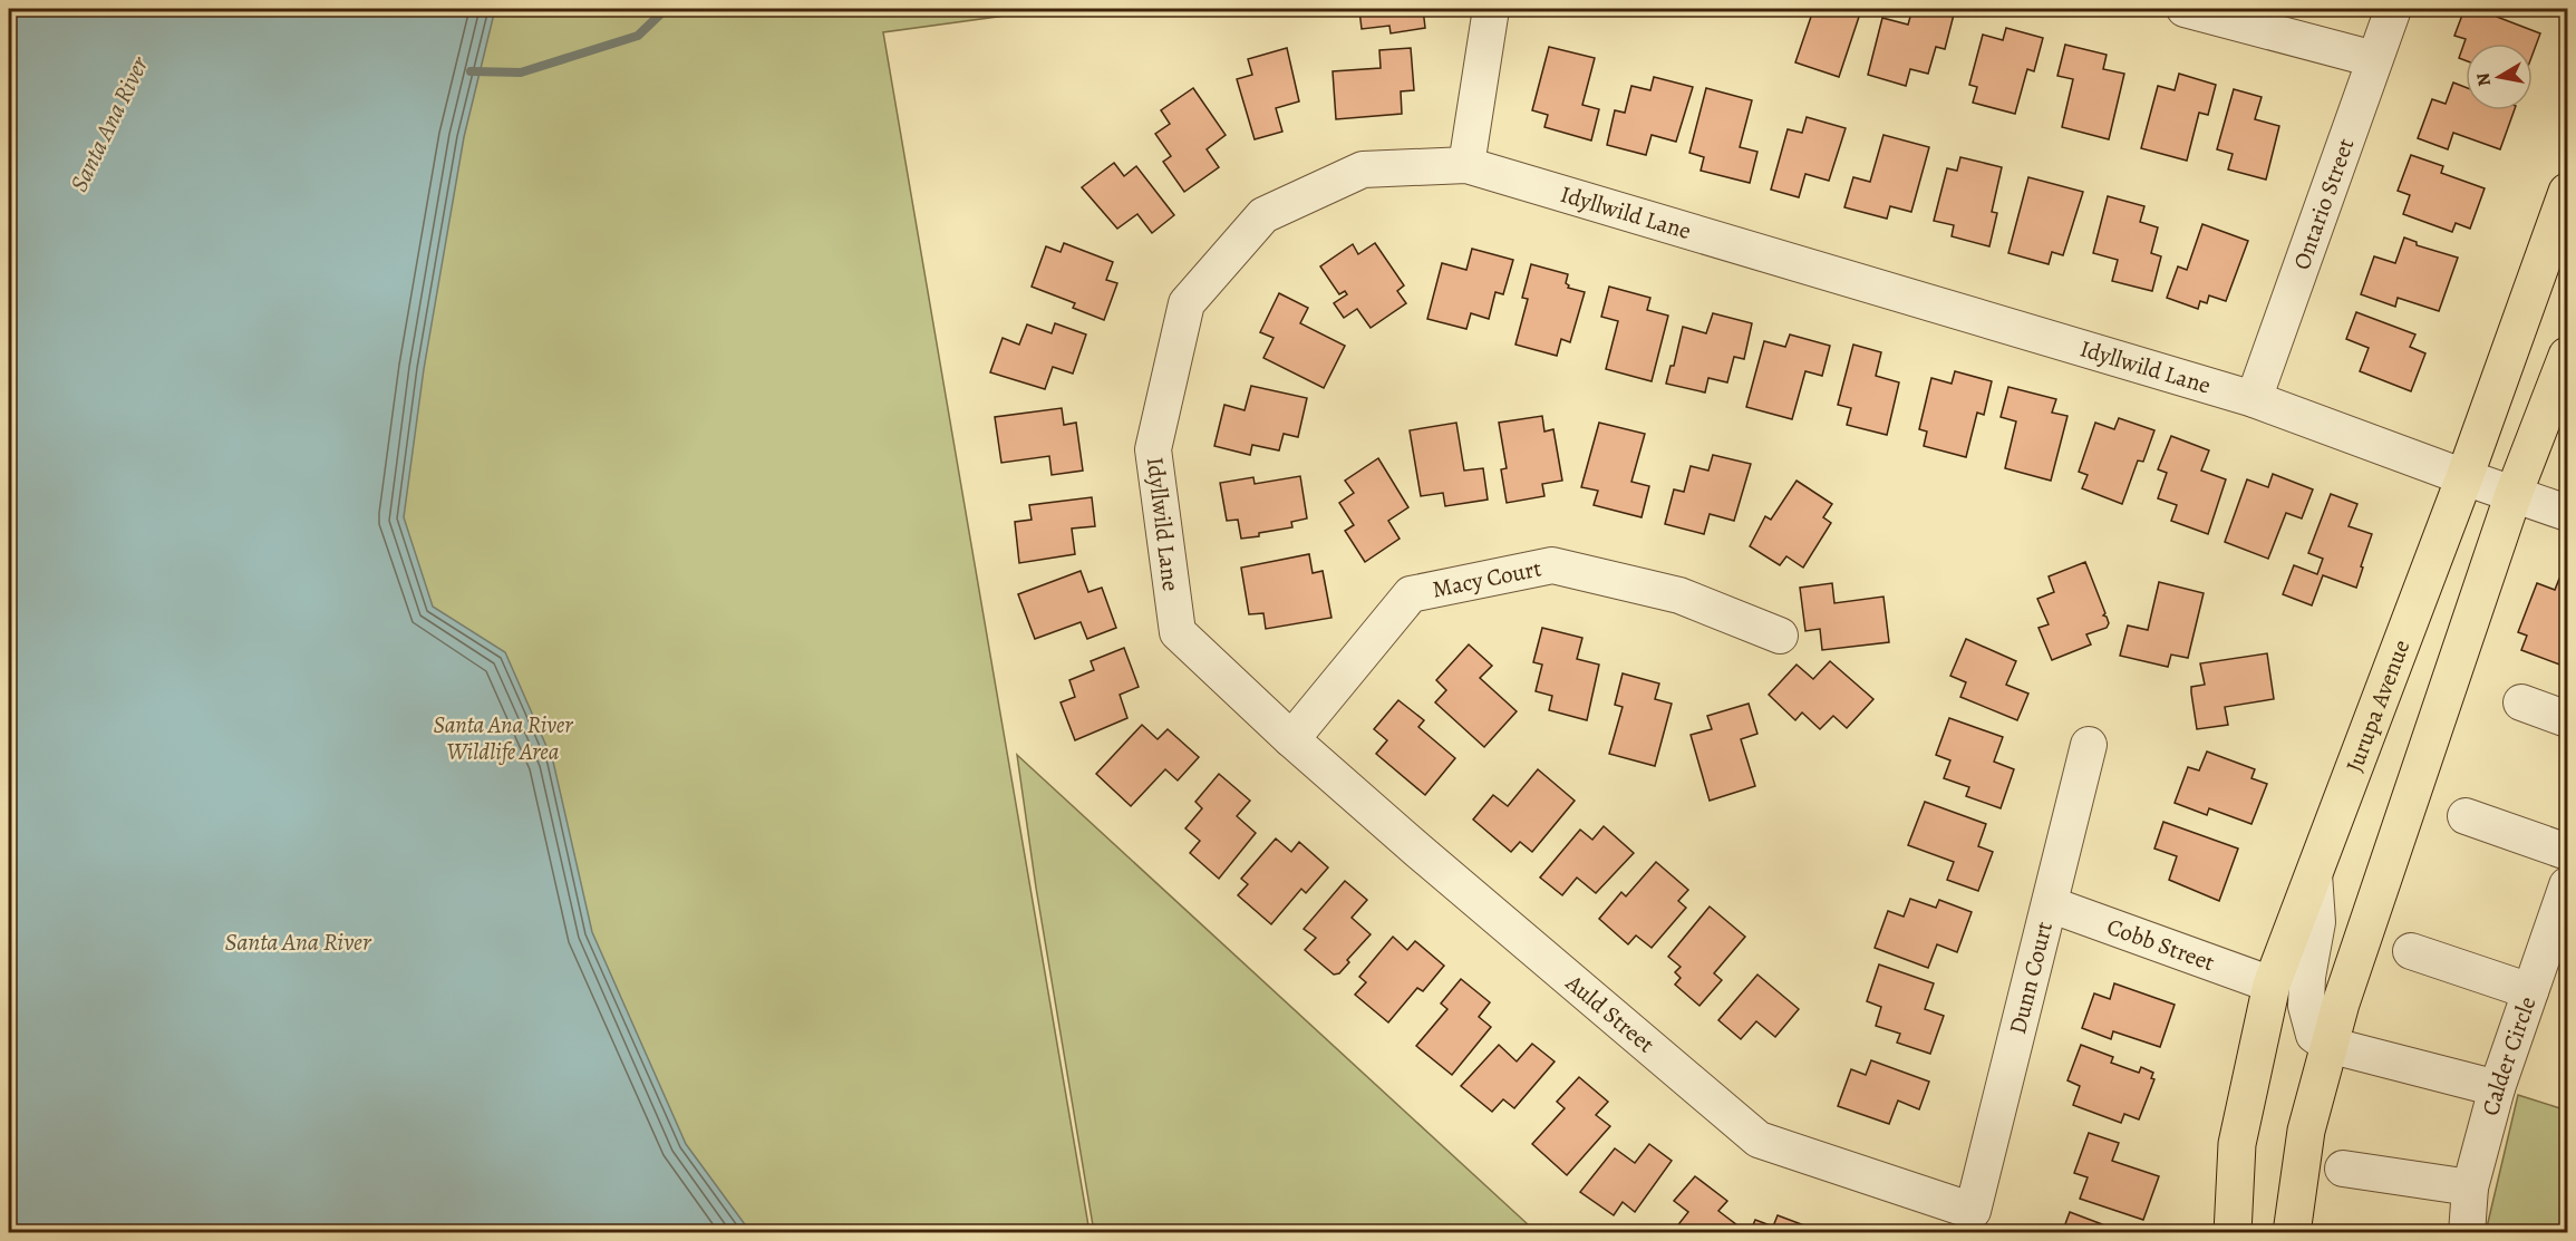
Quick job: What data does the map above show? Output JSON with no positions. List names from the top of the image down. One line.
{"streets":{"main road":["Jurupa Avenue"],"street":["Ontario Street","Idyllwild Lane","Macy Court","Cobb Street","Dunn Court","Auld Street","Calder Circle"]},"crossings":[["Ontario Street","Idyllwild Lane"],["Idyllwild Lane","Macy Court"],["Idyllwild Lane","Jurupa Avenue"],["Idyllwild Lane","Auld Street"],["Macy Court","Auld Street"],["Jurupa Avenue","Cobb Street"],["Cobb Street","Dunn Court"],["Dunn Court","Auld Street"]],"water":["Santa Ana River"],"parks":["Santa Ana River Wildlife Area"],"north":"left"}
